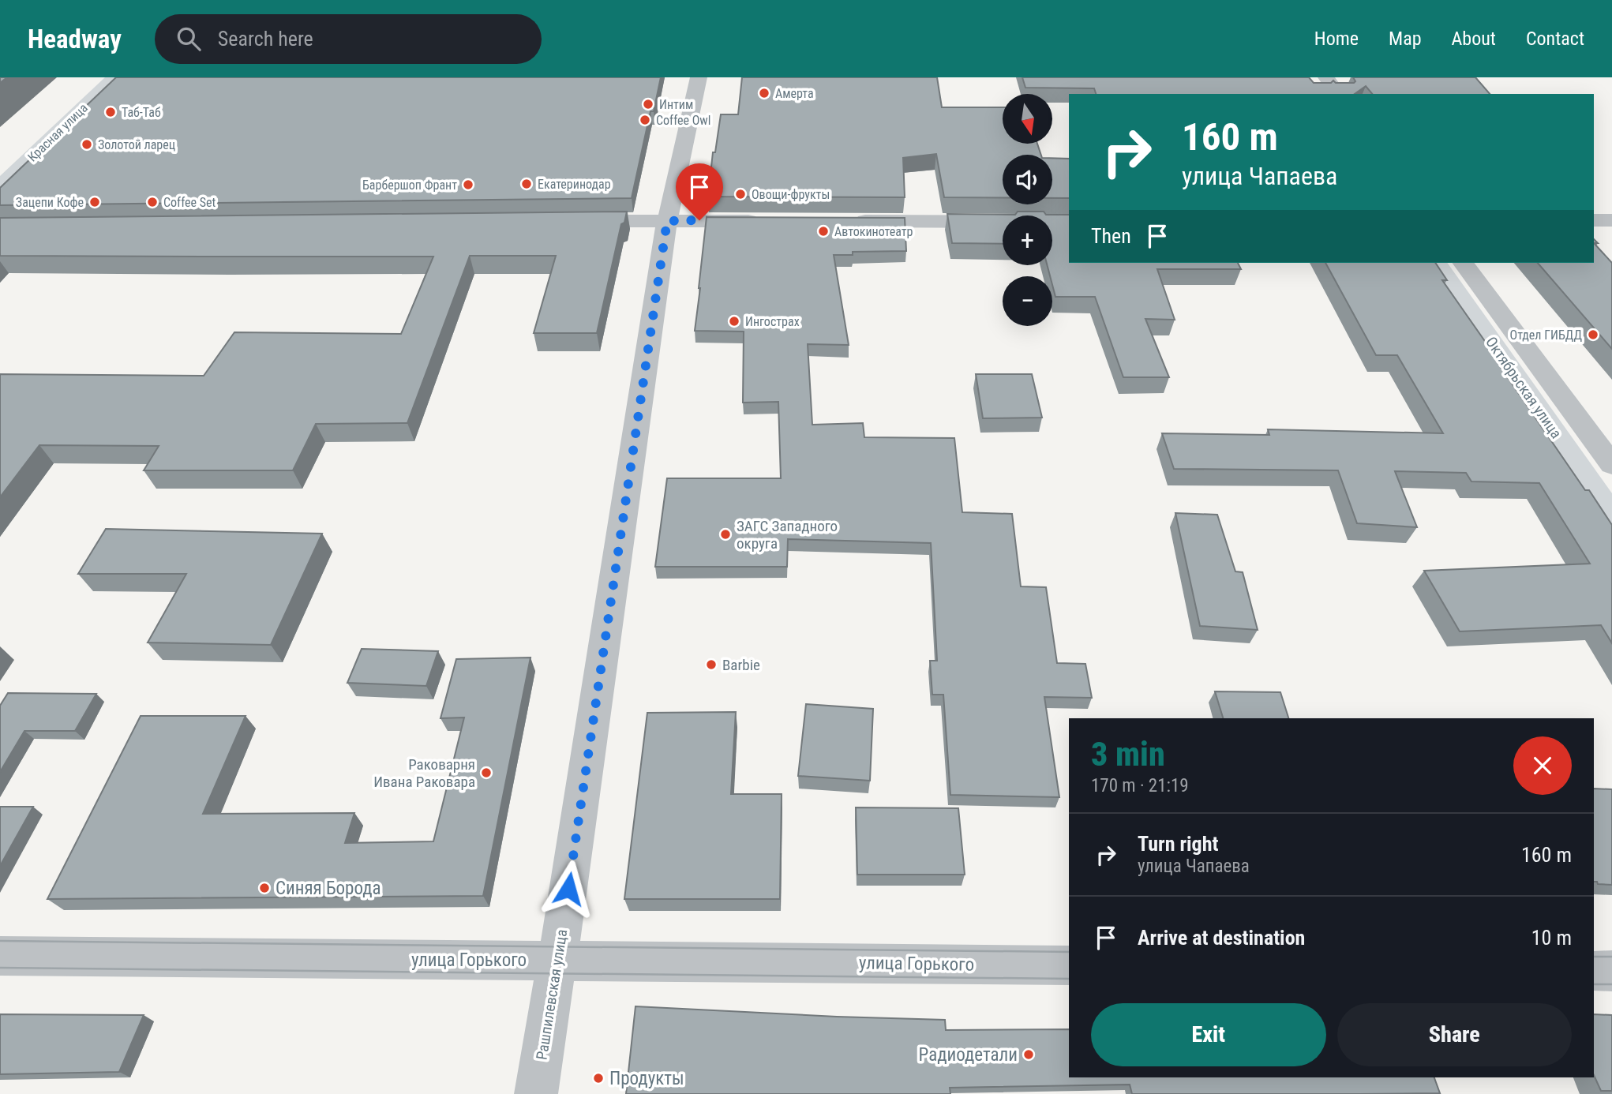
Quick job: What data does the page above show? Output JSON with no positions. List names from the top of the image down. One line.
{"streets":{"main road":["Красная улица","Октябрьская улица"],"street":["улица Горького","Рашпилевская улица"]},"crossings":[["улица Горького","Рашпилевская улица"]],"places":["Амерта","Интим","Таб-Таб","Coffee Owl","Золотой ларец","Екатеринодар","Барбершоп Франт","Овощи-фрукты","Зацепи Кофе","Coffee Set","Автокинотеатр","Ингострах","Отдел ГИБДД","ЗАГС Западного округа","Barbie","Раковарня Ивана Раковара","Синяя Борода","Радиодетали","Продукты"],"north":"bottom","page":{"header":"Headway","search":"Search here","nav":["Home","Map","About","Contact"],"map_buttons":["+","−"],"turn":["160 m","улица Чапаева"],"then":"Then","heading":["3 min","170 m · 21:19"],"list":[{"name":"Turn right","note":"улица Чапаева","value":"160 m"},{"name":"Arrive at destination","value":"10 m"}],"buttons":["Exit","Share"]}}
